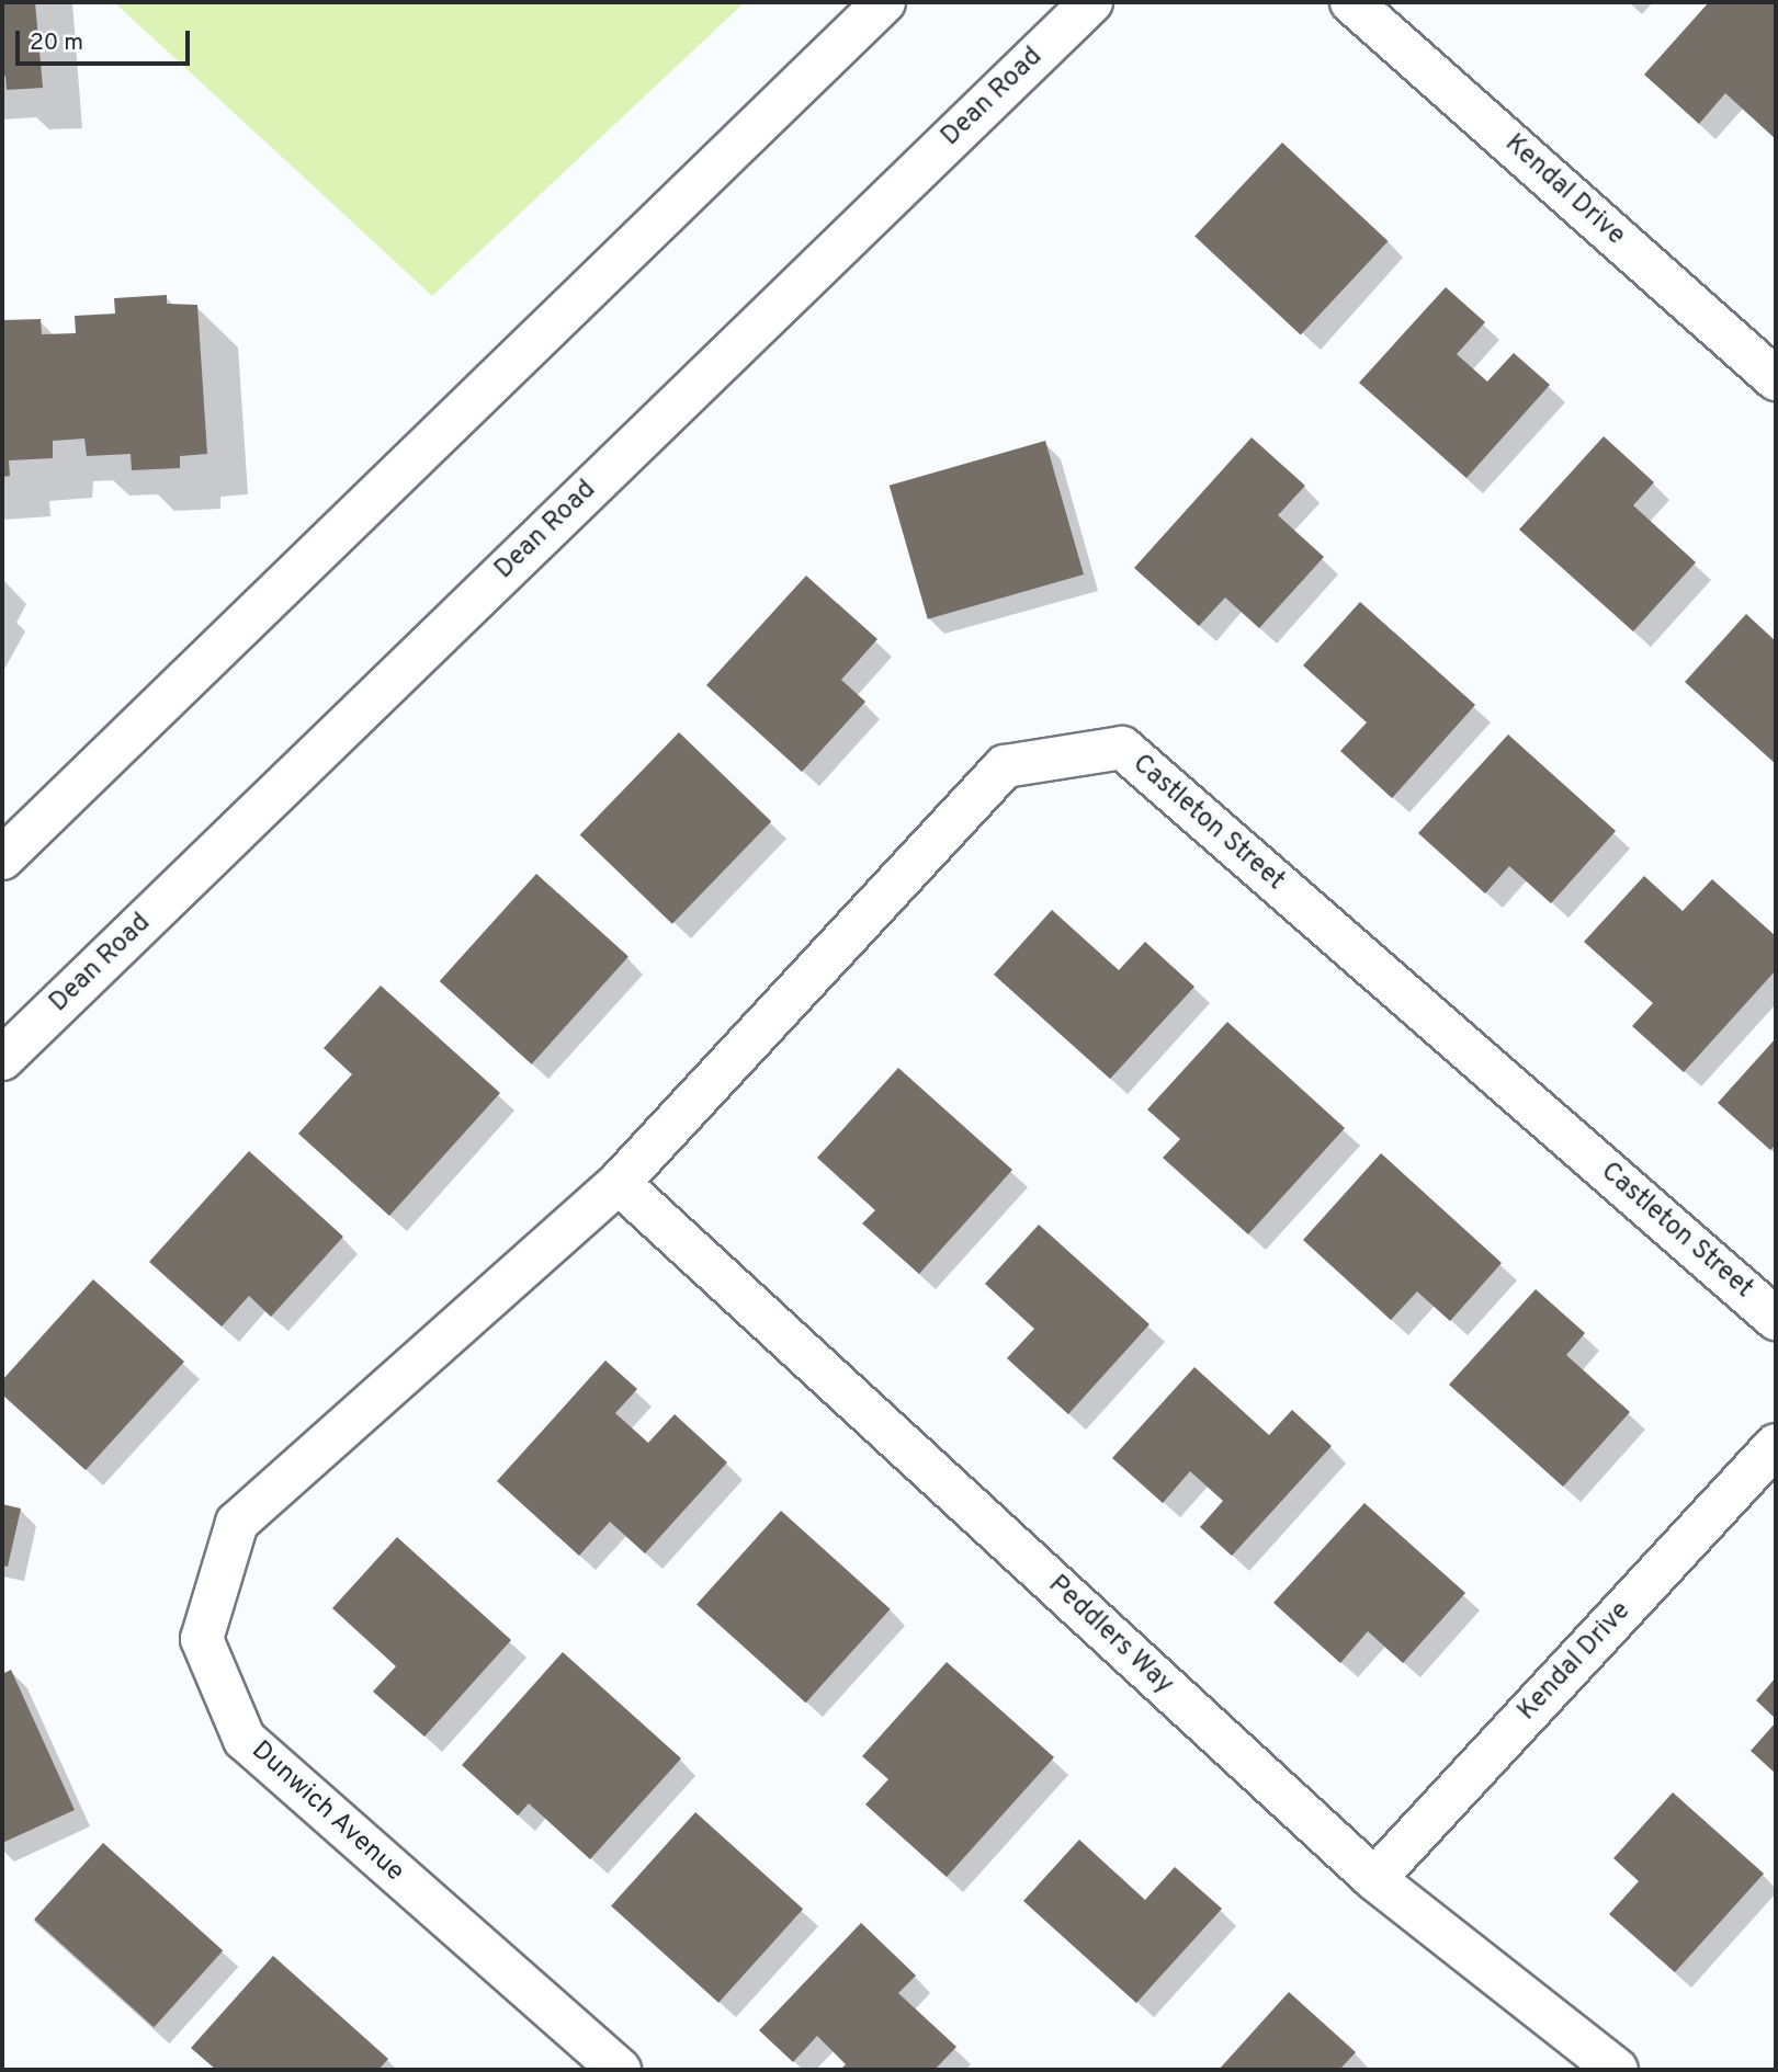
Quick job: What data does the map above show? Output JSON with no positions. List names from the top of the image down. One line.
{"streets":{"street":["Dean Road","Kendal Drive","Castleton Street","Peddlers Way","Dunwich Avenue"]},"crossings":[["Kendal Drive","Peddlers Way"],["Castleton Street","Peddlers Way"],["Castleton Street","Dunwich Avenue"],["Peddlers Way","Dunwich Avenue"]],"scale_bar":"20 m"}
